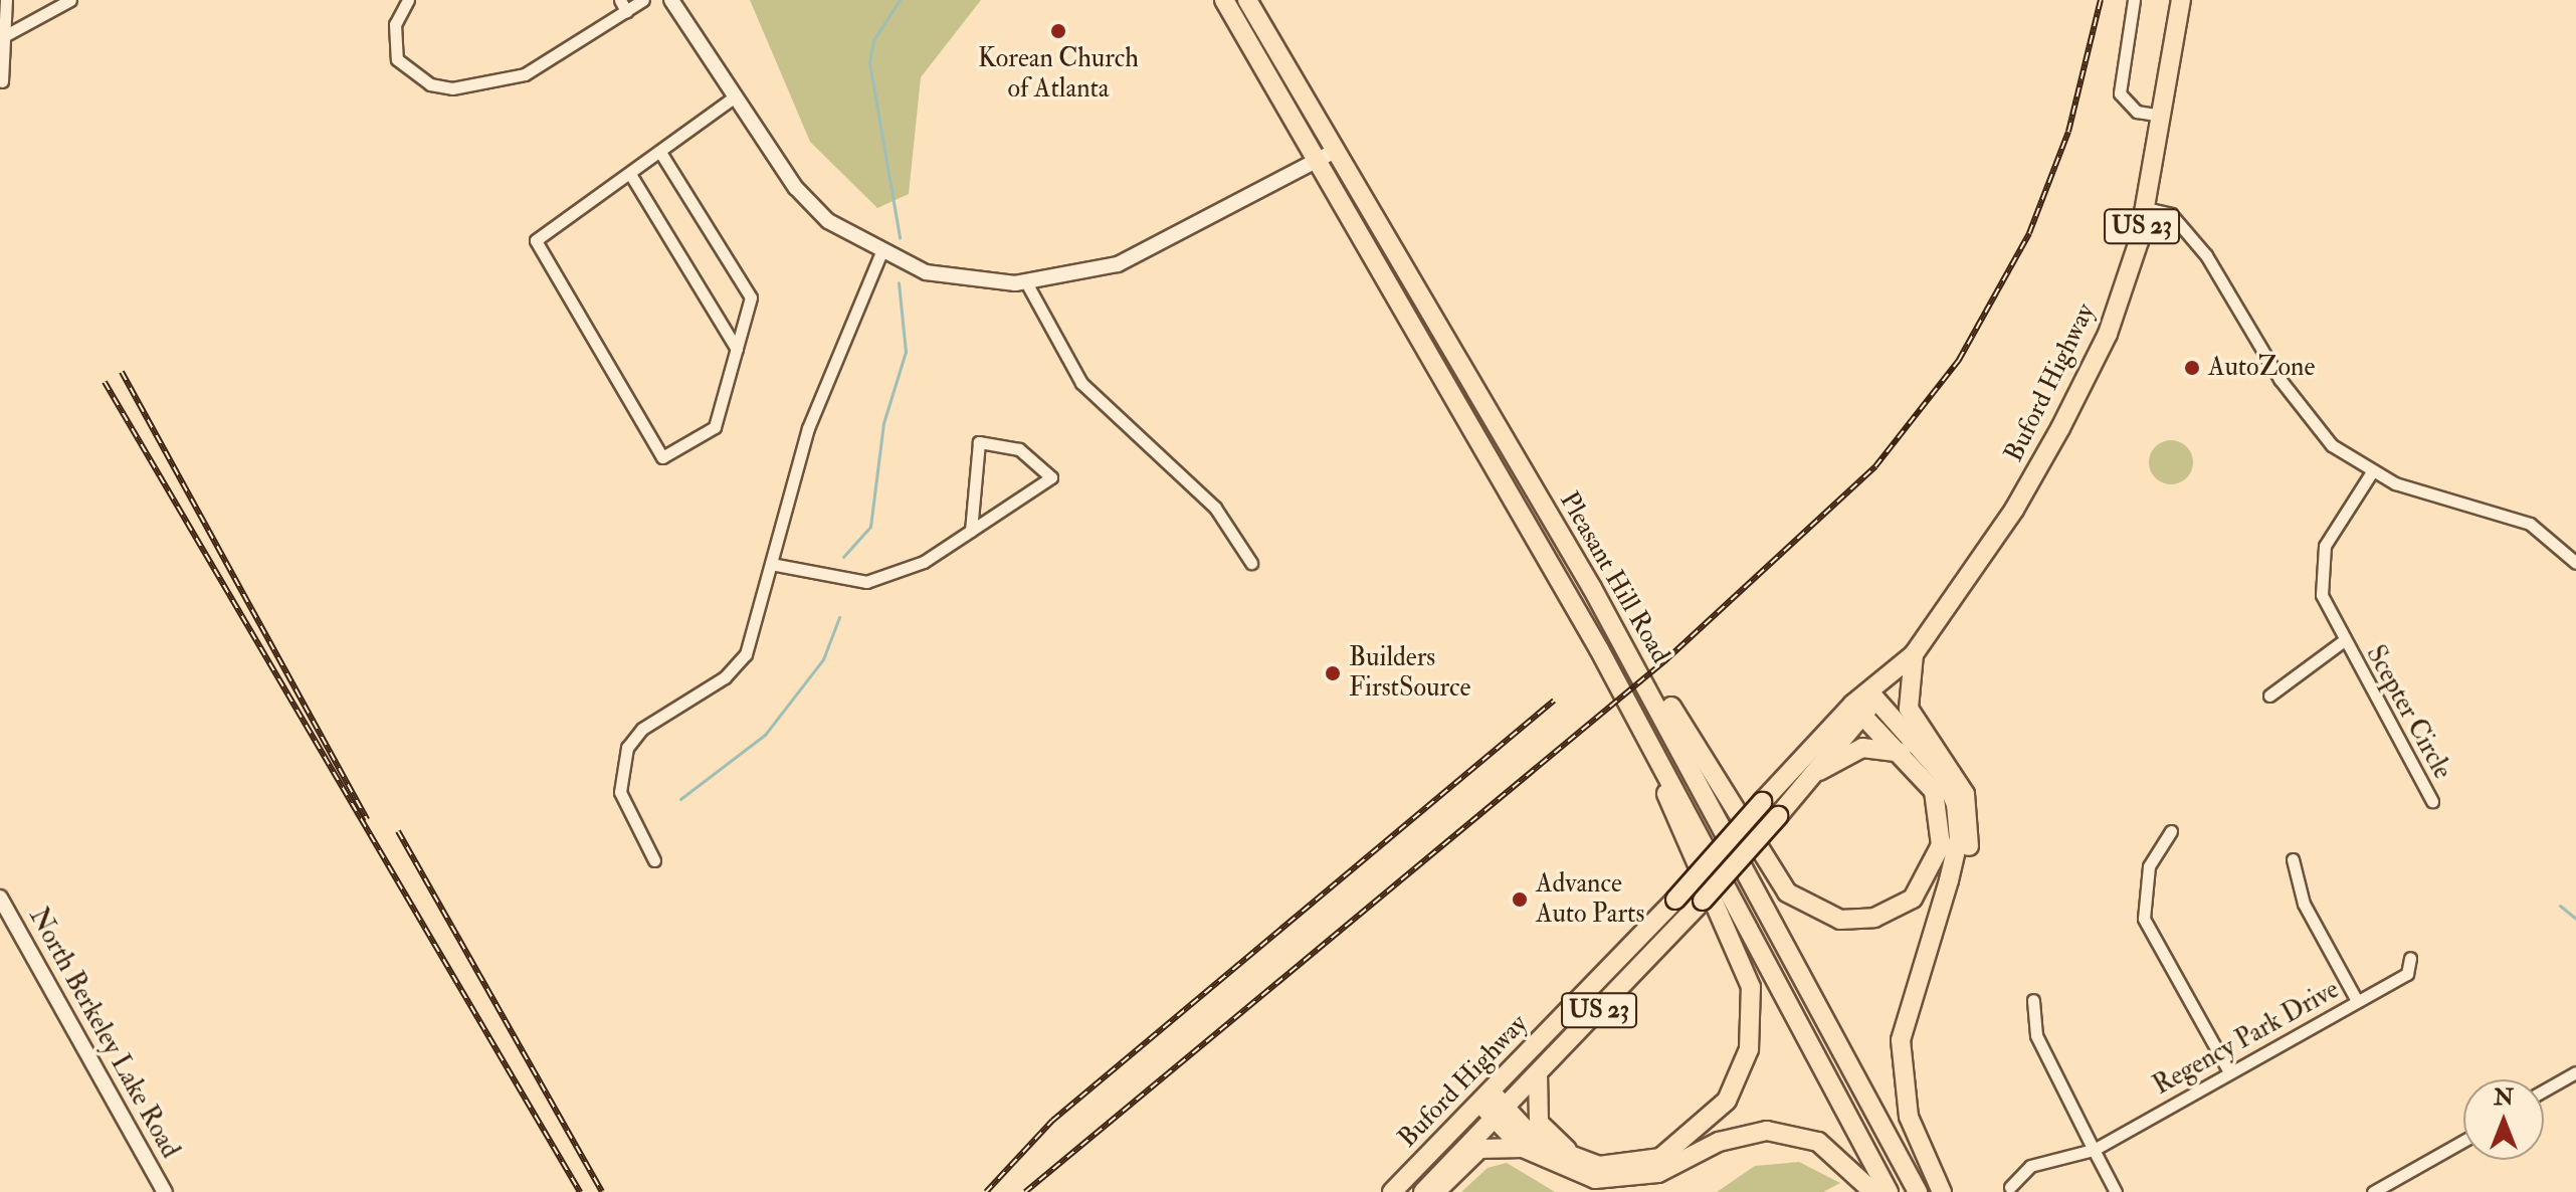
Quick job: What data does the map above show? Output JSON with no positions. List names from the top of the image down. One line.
{"streets":{"main road":["US 23","Buford Highway","Pleasant Hill Road"],"street":["Scepter Circle","North Berkeley Lake Road","Regency Park Drive"]},"places":["Korean Church of Atlanta","AutoZone","Builders FirstSource","Advance Auto Parts"],"north":"top"}
